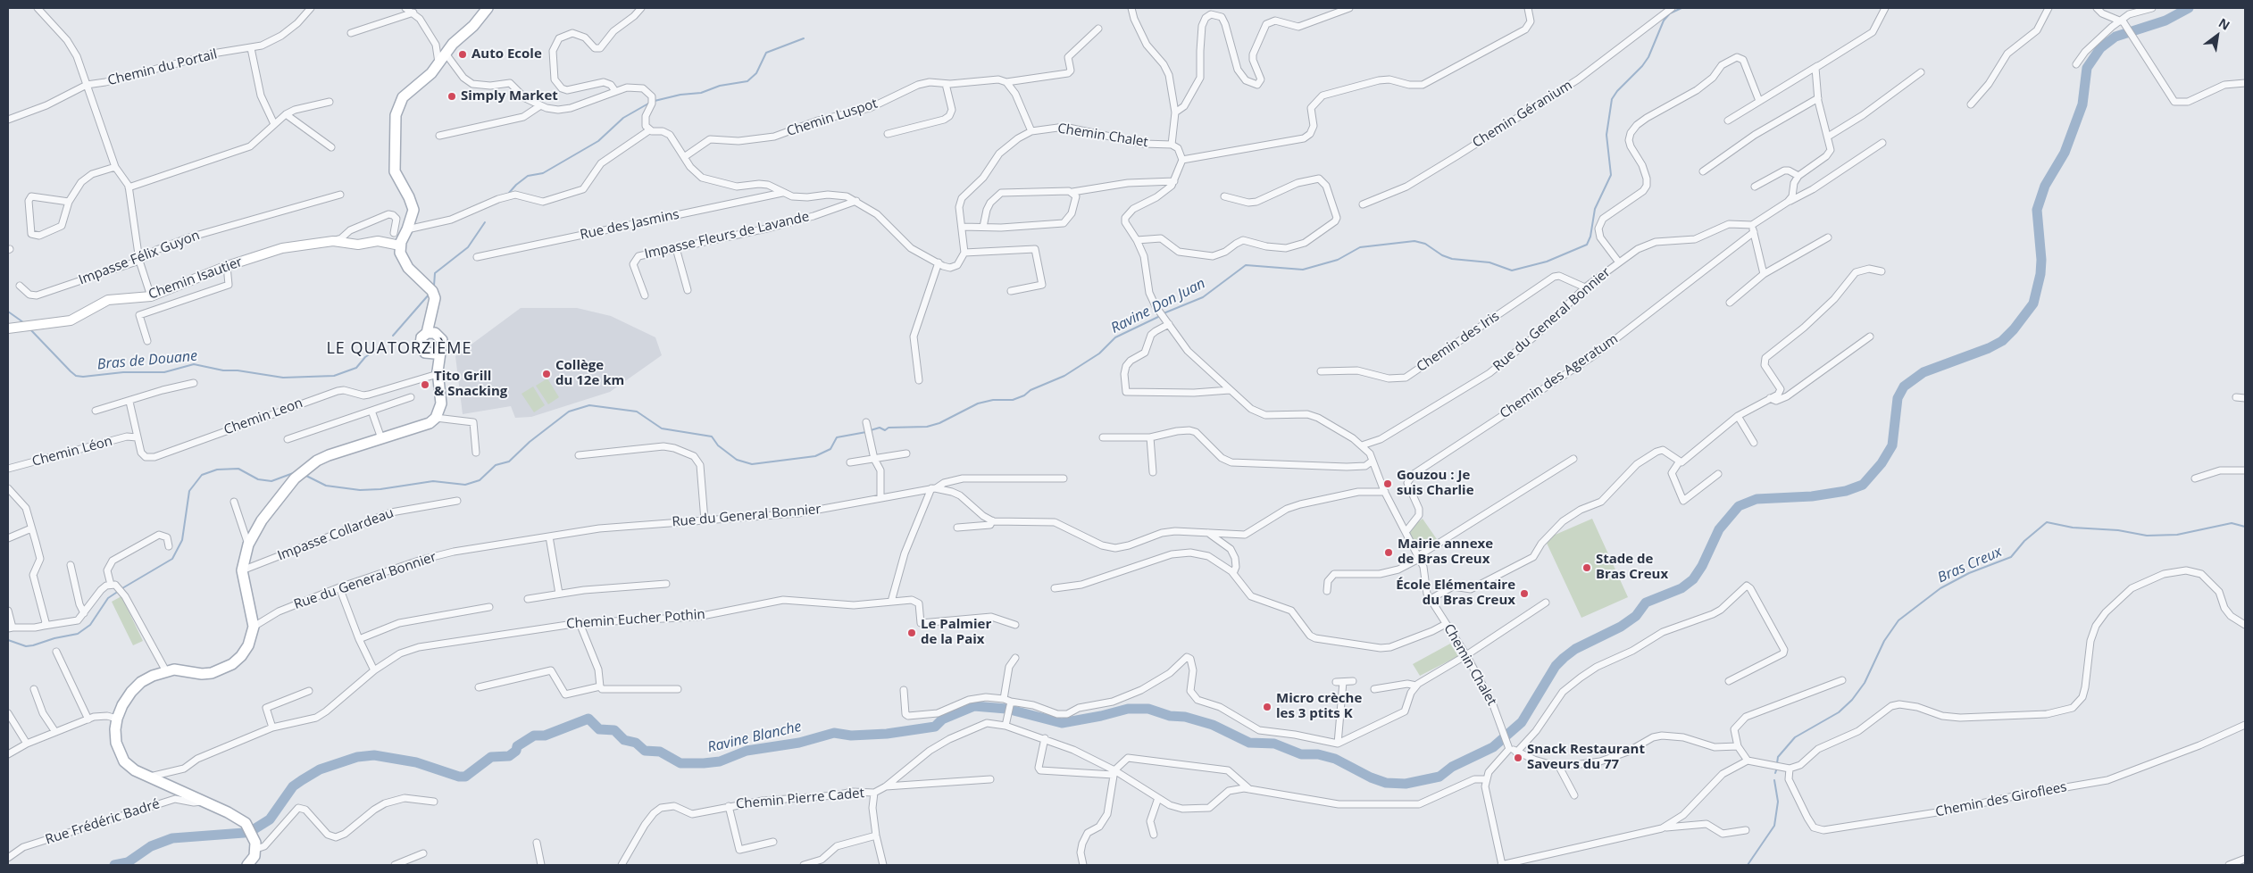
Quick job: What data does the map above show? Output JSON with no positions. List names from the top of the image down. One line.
{"streets":{"main road":["Chemin Isautier"],"street":["Chemin du Portail","Chemin Géranium","Chemin Luspot","Chemin Chalet","Rue des Jasmins","Impasse Fleurs de Lavande","Impasse Félix Guyon","Rue du General Bonnier","Chemin des Iris","Chemin des Ageratum","Chemin Leon","Chemin Léon","Impasse Collardeau","Chemin Eucher Pothin","Chemin Pierre Cadet","Chemin des Giroflees","Rue Frédéric Badré"]},"crossings":[["Chemin Chalet","Rue du General Bonnier"],["Chemin Chalet","Chemin des Ageratum"],["Rue du General Bonnier","Chemin des Iris"],["Chemin Leon","Chemin Léon"]],"districts":["LE QUATORZIÈME"],"water":["Ravine Don Juan","Bras de Douane","Bras Creux","Ravine Blanche"],"places":["Auto Ecole","Simply Market","Collège du 12e km","Tito Grill & Snacking","Gouzou : Je suis Charlie","Mairie annexe de Bras Creux","Stade de Bras Creux","École Elémentaire du Bras Creux","Le Palmier de la Paix","Micro crèche les 3 ptits K","Snack Restaurant Saveurs du 77"],"north":"top right"}
